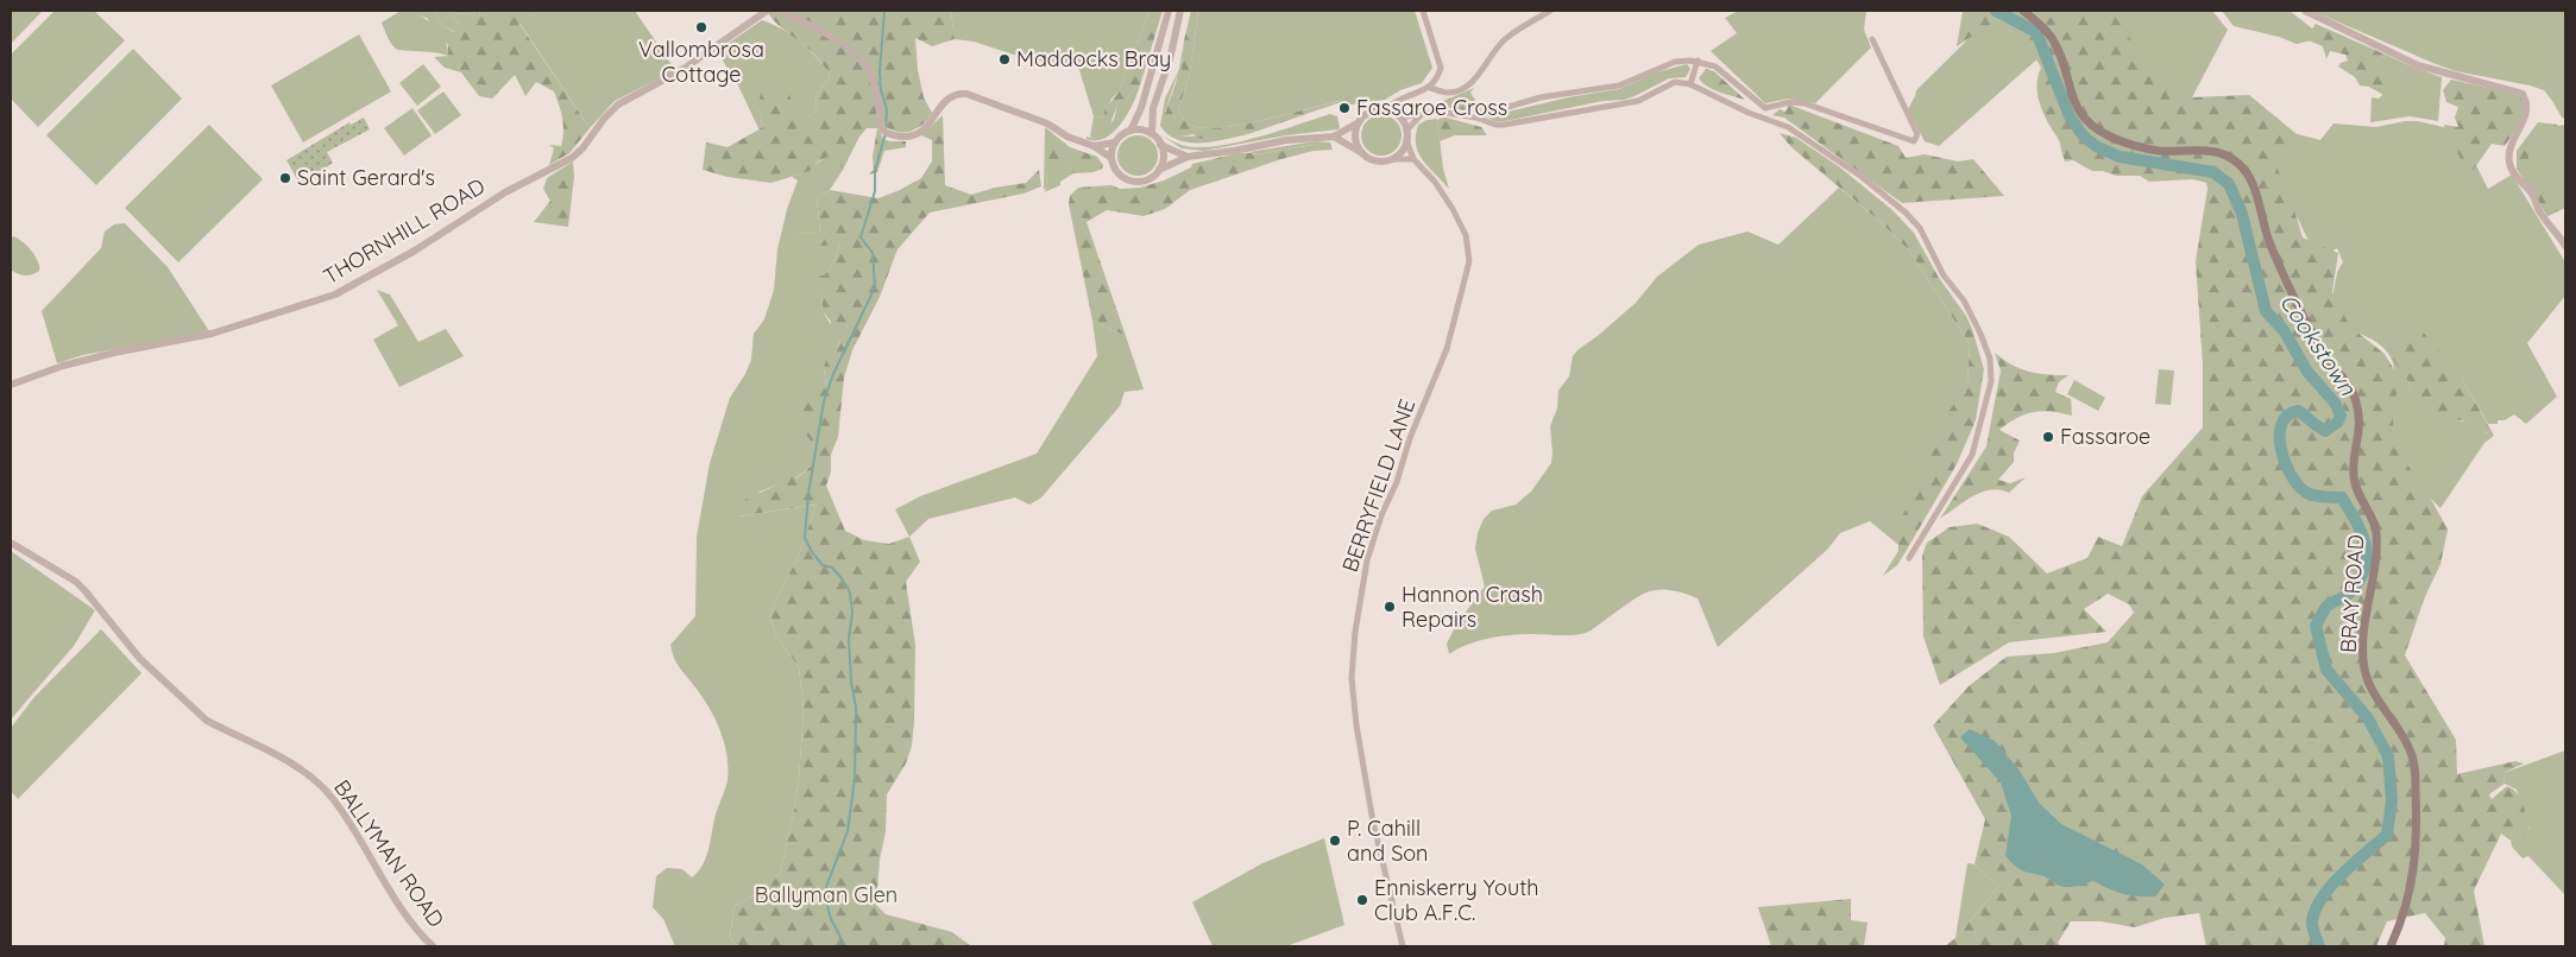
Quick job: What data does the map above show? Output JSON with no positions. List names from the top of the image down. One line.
{"streets":{"main road":["BRAY ROAD"],"street":["THORNHILL ROAD","BERRYFIELD LANE","BALLYMAN ROAD"]},"water":["Cookstown"],"parks":["Ballyman Glen"],"places":["Vallombrosa Cottage","Maddocks Bray","Fassaroe Cross","Saint Gerard's","Fassaroe","Hannon Crash Repairs","P. Cahill and Son","Enniskerry Youth Club A.F.C."]}
